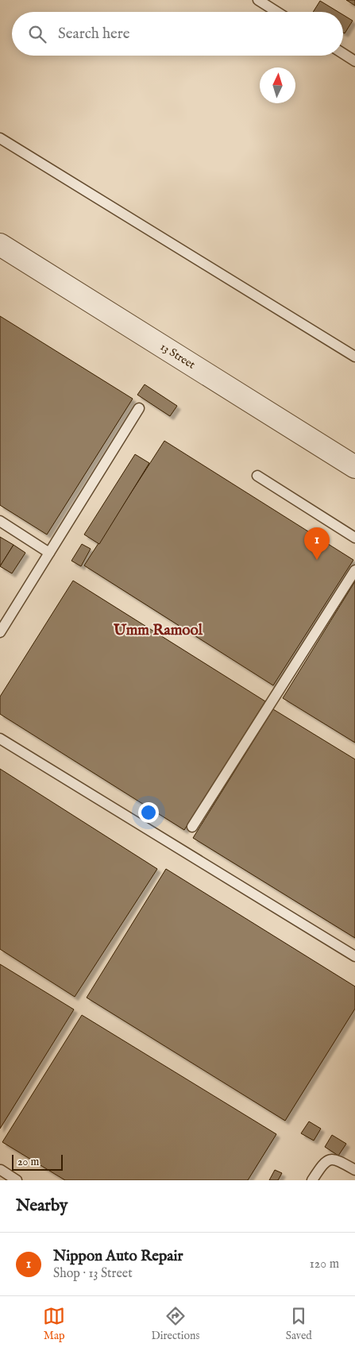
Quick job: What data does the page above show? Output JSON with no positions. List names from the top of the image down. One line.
{"streets":{"street":["13 Street"]},"districts":["Umm Ramool"],"scale_bar":"20 m","north":"top","page":{"search":"Search here","pins":"1","scale":"20 m","heading":"Nearby","list":[{"mark":"1","name":"Nippon Auto Repair","note":"Shop · 13 Street","value":"120 m"}],"nav":["Map","Directions","Saved"]}}
